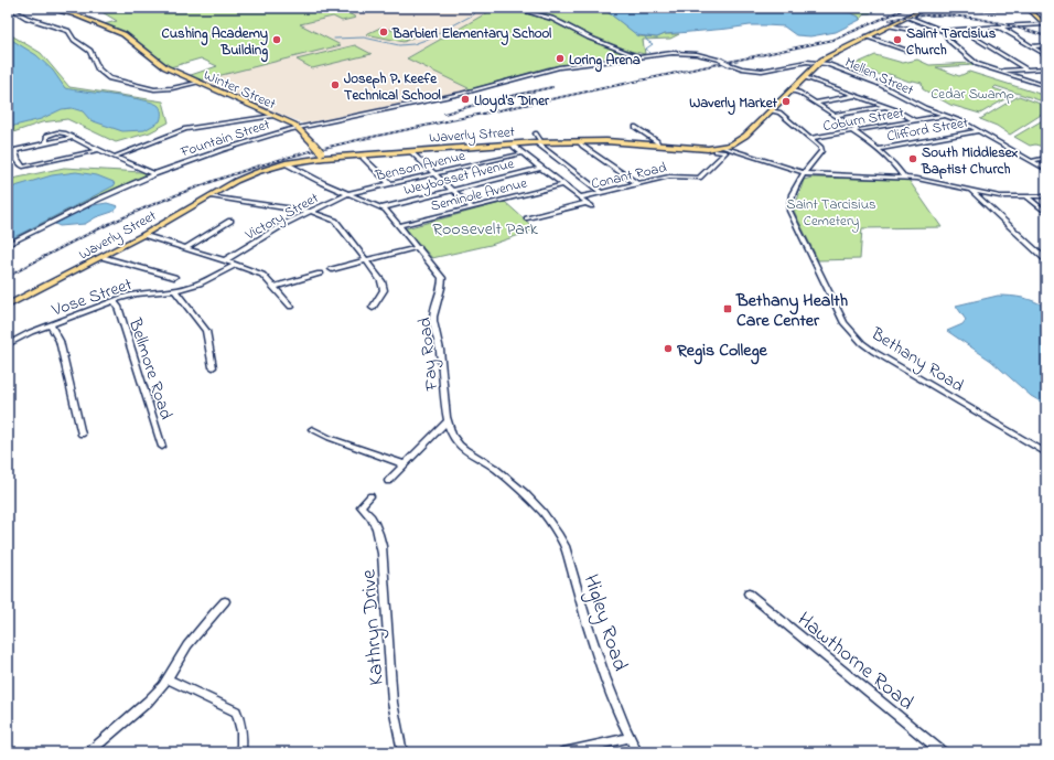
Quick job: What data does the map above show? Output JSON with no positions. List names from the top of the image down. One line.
{"streets":{"main road":["Winter Street","Waverly Street"],"street":["Mellen Street","Coburn Street","Clifford Street","Fountain Street","Benson Avenue","Conant Road","Weybosset Avenue","Seminole Avenue","Victory Street","Vose Street","Fay Road","Bethany Road","Bellmore Road","Higley Road","Kathryn Drive","Hawthorne Road"]},"crossings":[["Mellen Street","Coburn Street"],["Mellen Street","Clifford Street"],["Mellen Street","Waverly Street"],["Mellen Street","Fountain Street"],["Winter Street","Waverly Street"],["Winter Street","Fountain Street"],["Coburn Street","Bethany Road"],["Waverly Street","Fountain Street"],["Waverly Street","Conant Road"],["Waverly Street","Fay Road"],["Waverly Street","Bethany Road"],["Benson Avenue","Victory Street"],["Benson Avenue","Fay Road"],["Weybosset Avenue","Fay Road"],["Seminole Avenue","Fay Road"],["Victory Street","Fay Road"],["Vose Street","Bellmore Road"],["Fay Road","Higley Road"]],"parks":["Cedar Swamp","Saint Tarcisius Cemetery","Roosevelt Park"],"places":{"other":["Barbieri Elementary School","Cushing Academy Building","Saint Tarcisius Church","Loring Arena","Joseph P. Keefe Technical School","Lloyd's Diner","Waverly Market","South Middlesex Baptist Church","Regis College"],"transit":["Bethany Health Care Center"]}}
